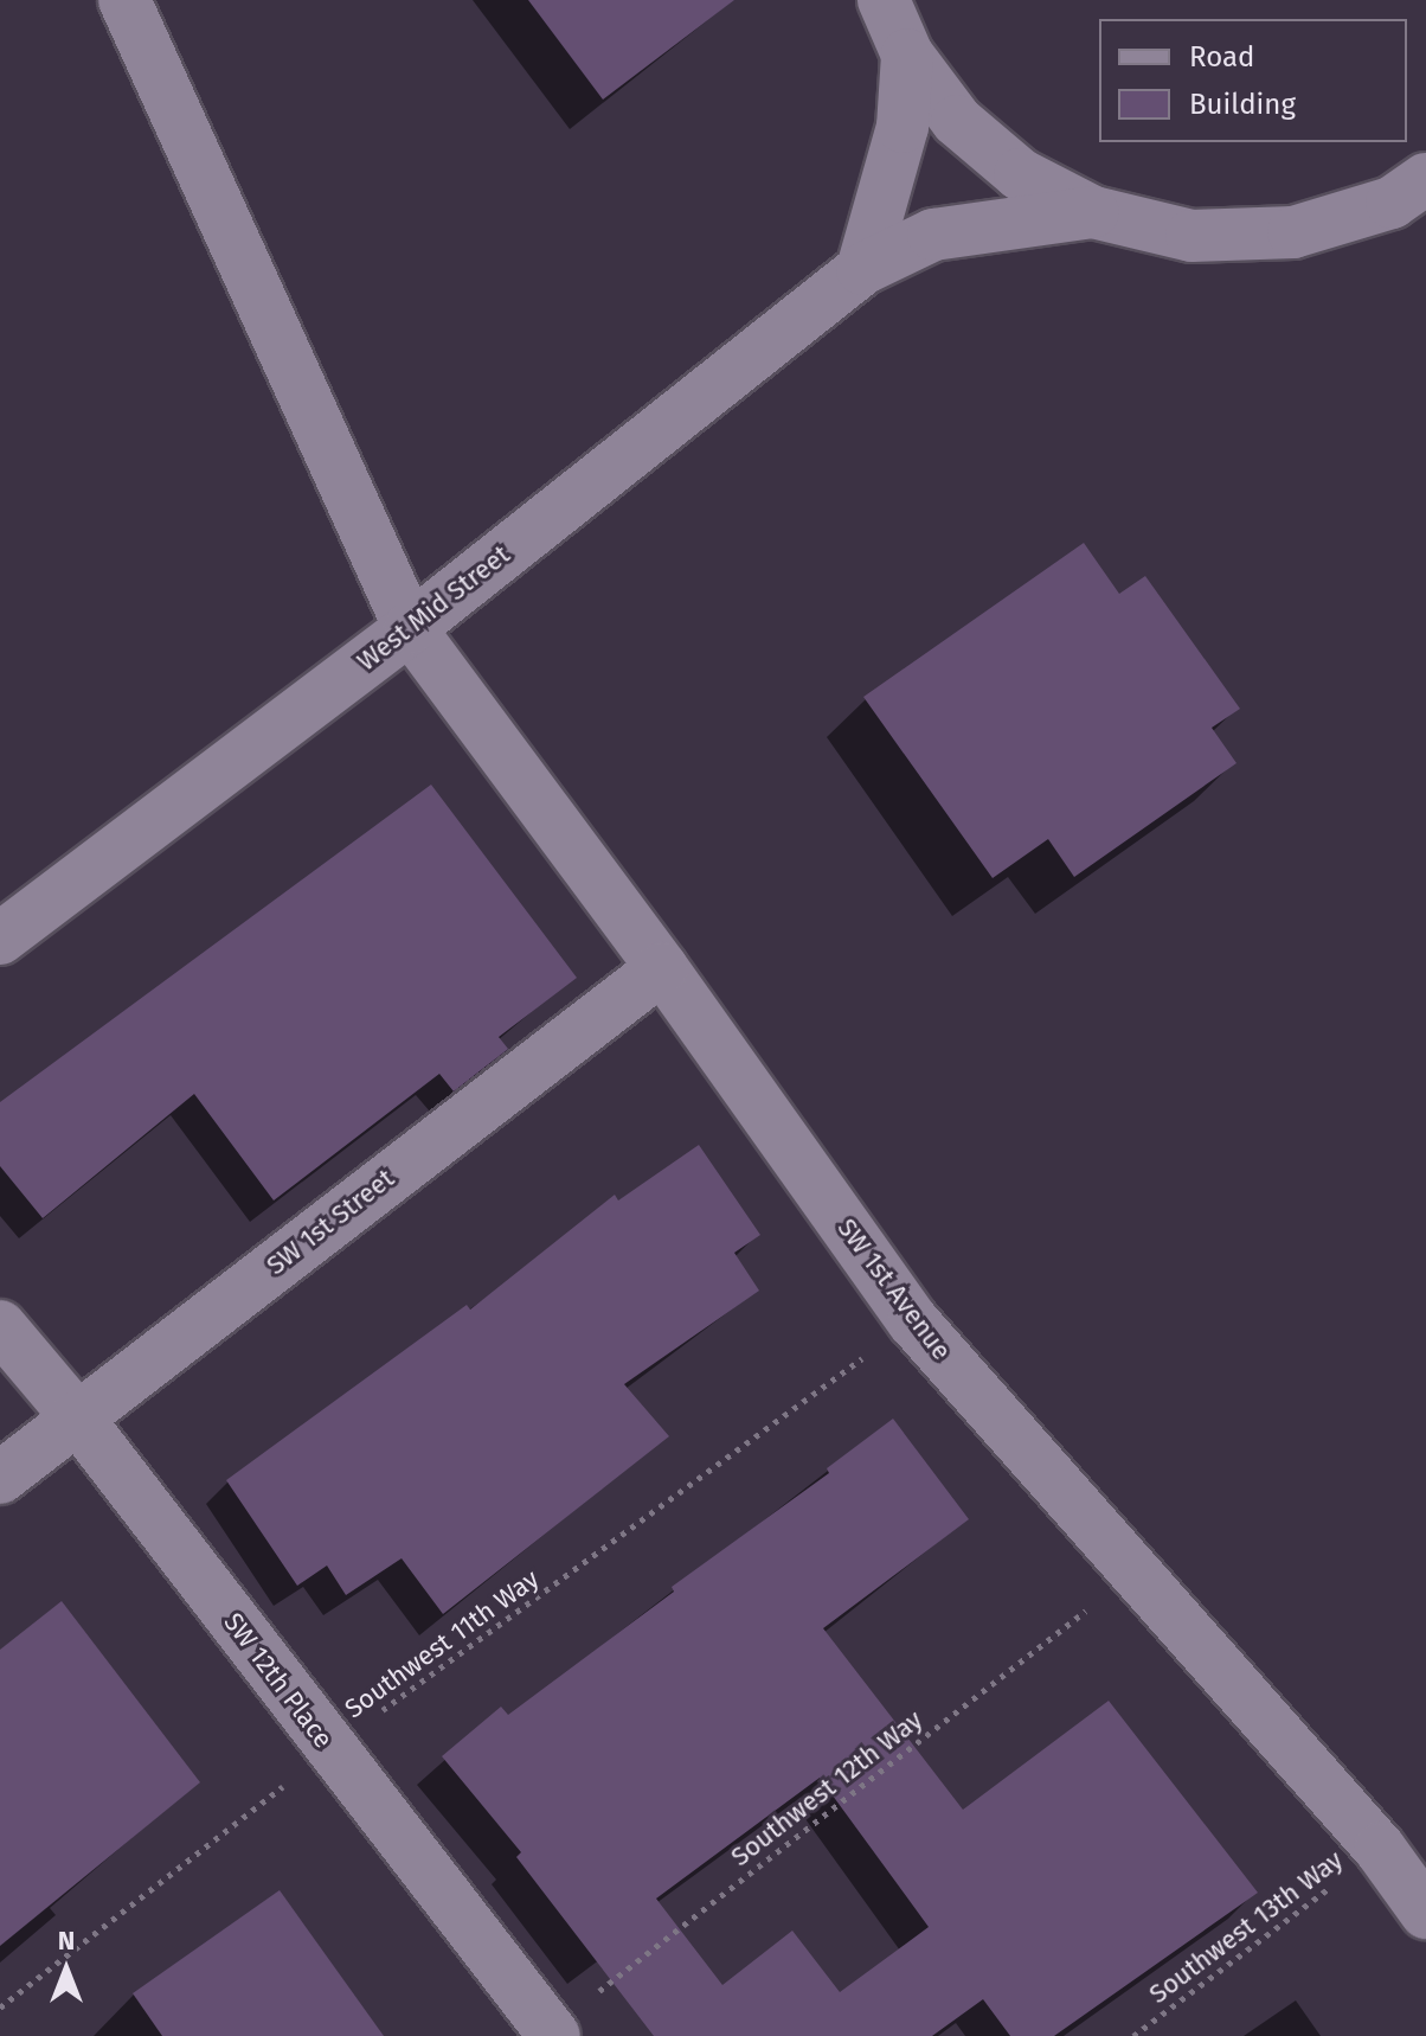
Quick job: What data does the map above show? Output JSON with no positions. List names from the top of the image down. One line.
{"streets":{"street":["West Mid Street","SW 1st Street","SW 1st Avenue","SW 12th Place"],"path":["Southwest 11th Way","Southwest 12th Way","Southwest 13th Way"]},"crossings":[["West Mid Street","SW 1st Avenue"],["SW 1st Street","SW 1st Avenue"],["SW 1st Street","SW 12th Place"],["SW 1st Avenue","Southwest 11th Way"],["SW 1st Avenue","Southwest 12th Way"],["SW 1st Avenue","Southwest 13th Way"],["Southwest 11th Way","SW 12th Place"],["SW 12th Place","Southwest 12th Way"]],"legend":["Road","Building"],"north":"top"}
